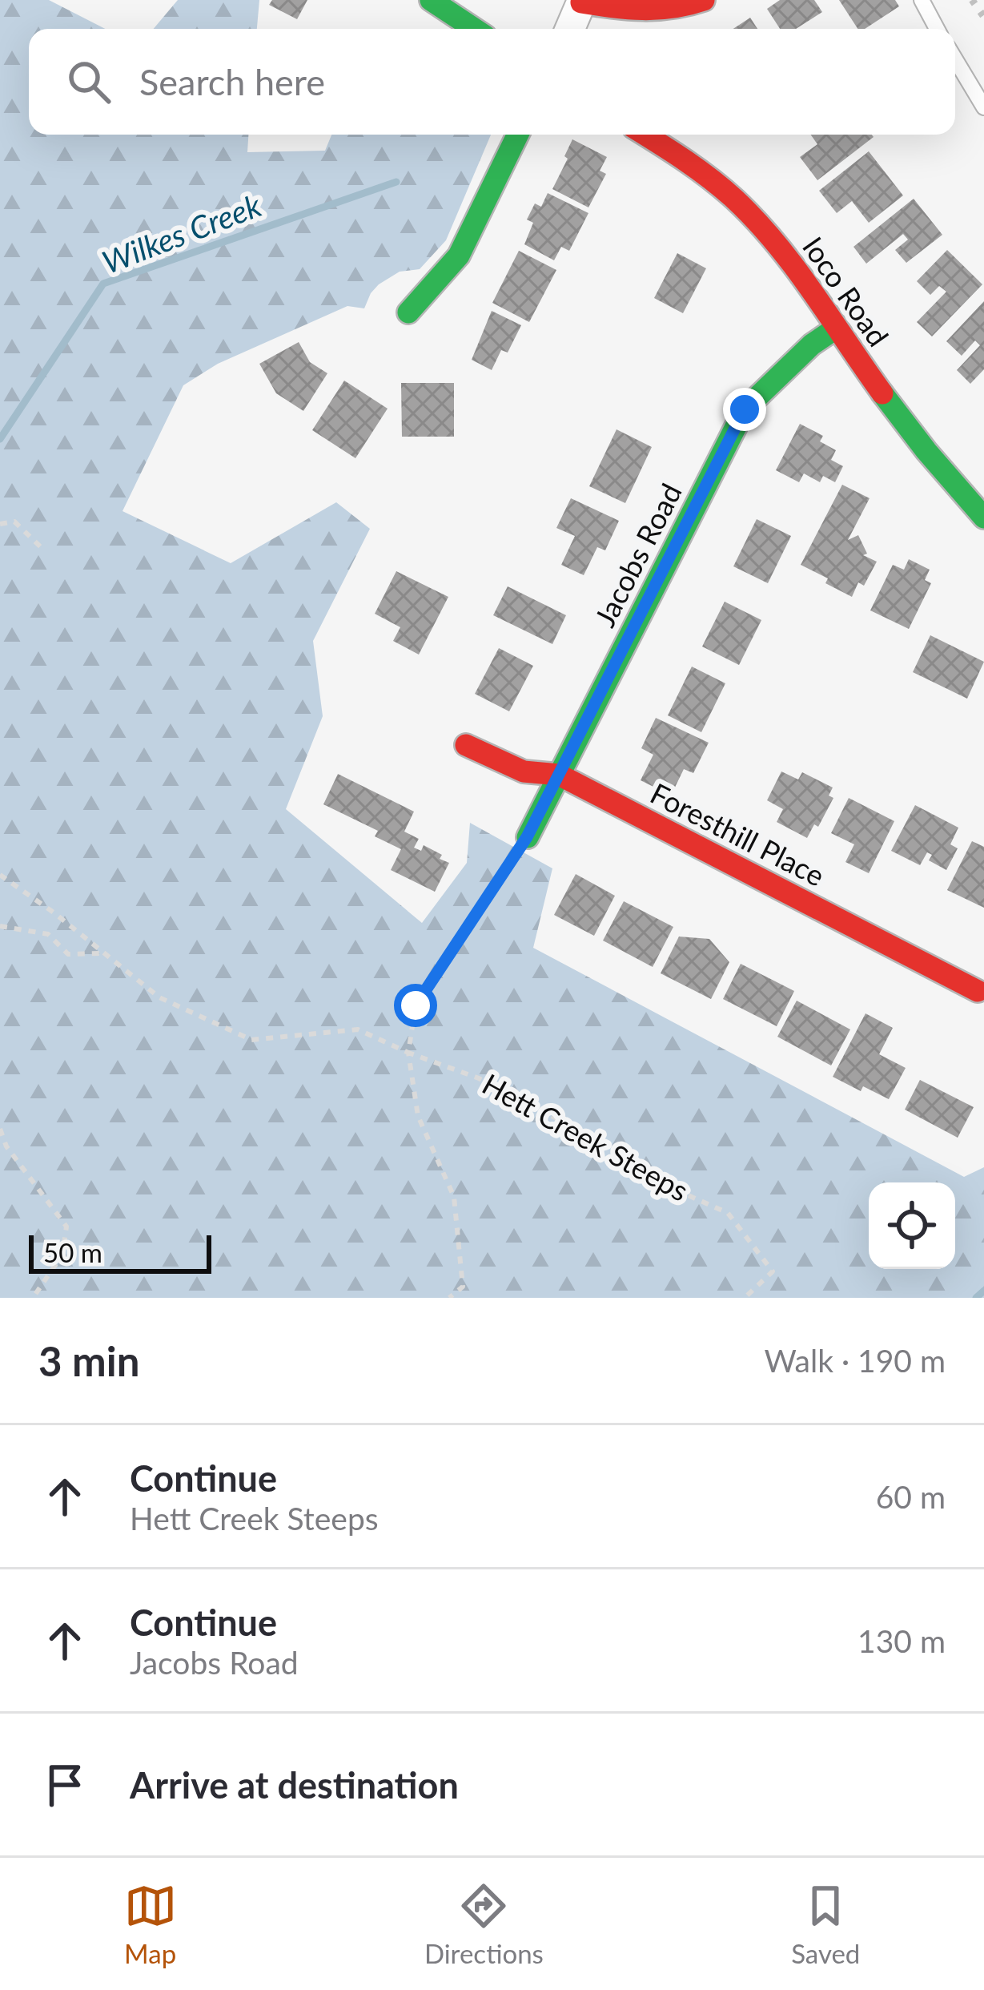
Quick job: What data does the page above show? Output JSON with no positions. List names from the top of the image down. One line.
{"streets":{"street":["Ioco Road","Jacobs Road","Foresthill Place"],"path":["Hett Creek Steeps"]},"crossings":[["Ioco Road","Jacobs Road"],["Jacobs Road","Foresthill Place"]],"water":["Wilkes Creek"],"scale_bar":"50 m","page":{"search":"Search here","scale":"50 m","heading":["3 min","Walk · 190 m"],"list":[["Continue","Hett Creek Steeps","60 m"],["Continue","Jacobs Road","130 m"],"Arrive at destination"],"nav":["Map","Directions","Saved"]}}
